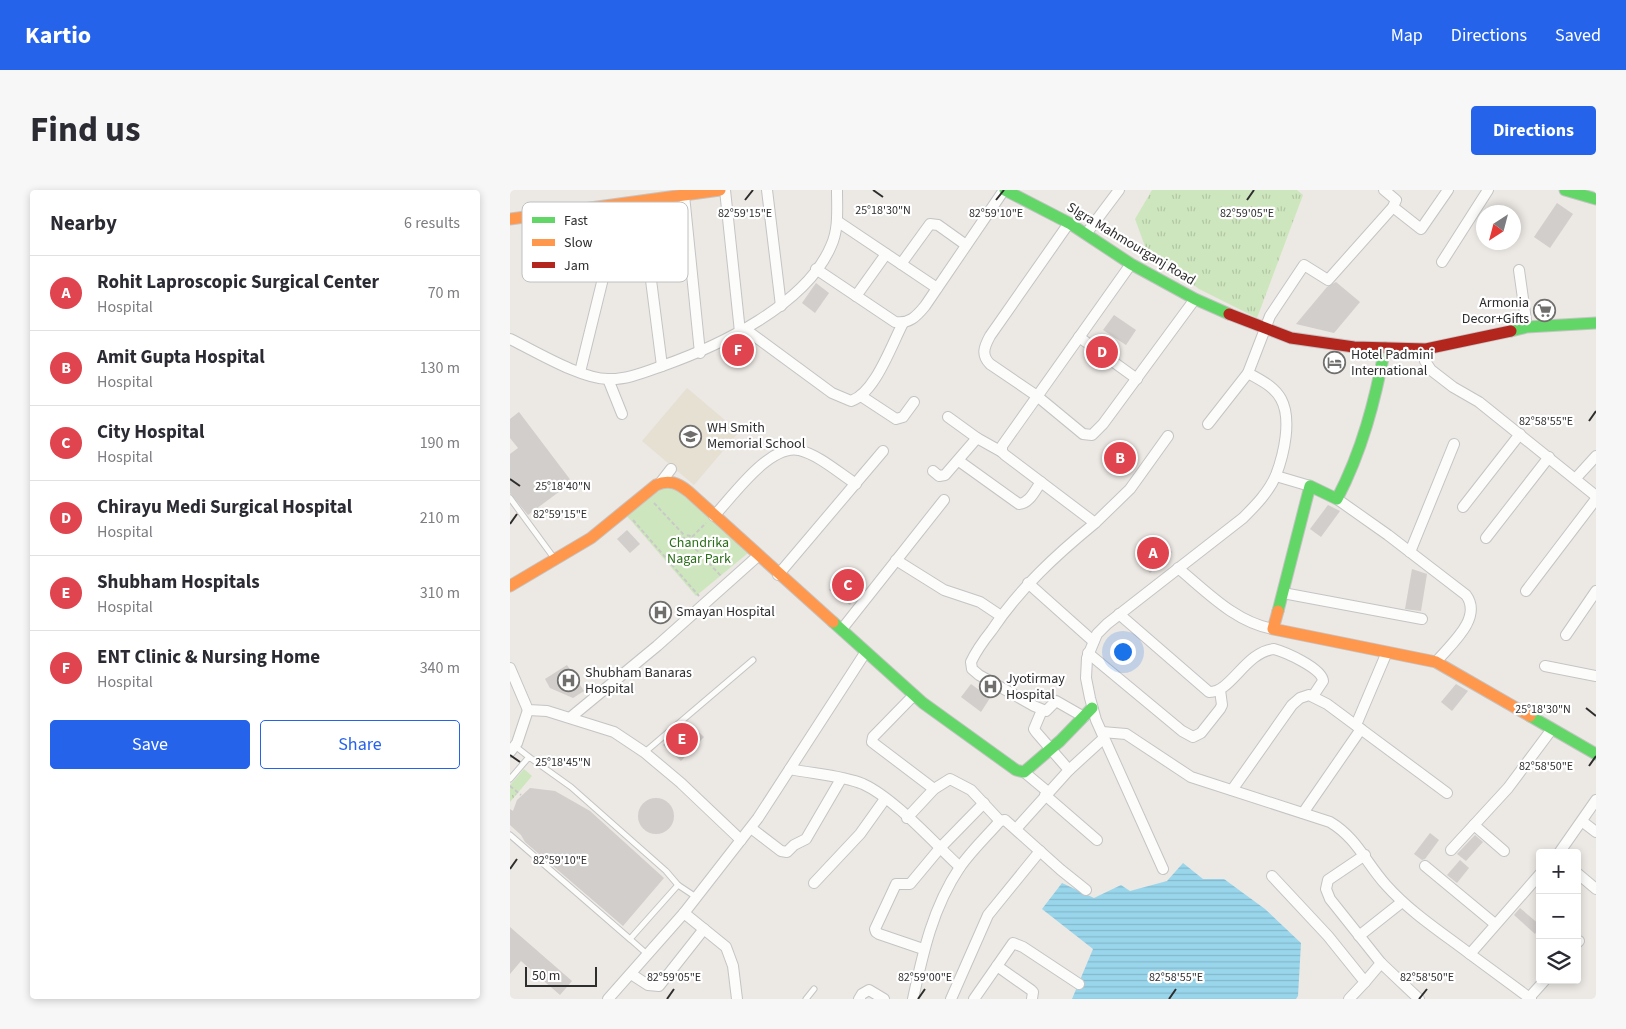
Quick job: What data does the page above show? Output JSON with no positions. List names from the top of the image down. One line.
{"streets":{"street":["SIgra Mahmourganj Road"]},"parks":["Chandrika Nagar Park"],"places":{"supermarket":["Armonia Decor+Gifts"],"hotel":["Hotel Padmini International"],"school or university":["WH Smith Memorial School"],"hospital":["Smayan Hospital","Shubham Banaras Hospital","Jyotirmay Hospital"]},"legend":["Fast","Slow","Jam"],"scale_bar":"50 m","north":"bottom left","page":{"header":"Kartio","nav":["Map","Directions","Saved"],"title":"Find us","buttons":["Directions",["Save","Share"]],"heading":["Nearby","6 results"],"list":[{"mark":"A","name":"Rohit Laproscopic Surgical Center","note":"Hospital","value":"70 m"},{"mark":"B","name":"Amit Gupta Hospital","note":"Hospital","value":"130 m"},{"mark":"C","name":"City Hospital","note":"Hospital","value":"190 m"},{"mark":"D","name":"Chirayu Medi Surgical Hospital","note":"Hospital","value":"210 m"},{"mark":"E","name":"Shubham Hospitals","note":"Hospital","value":"310 m"},{"mark":"F","name":"ENT Clinic & Nursing Home","note":"Hospital","value":"340 m"}],"pins":["F","D","B","A","C","E"],"map_buttons":["+","−"],"scale":"50 m"},"coordinates":["25°18'30\"N","82°59'15\"E","82°59'05\"E","82°59'10\"E","82°58'55\"E","25°18'40\"N","25°18'45\"N","82°58'50\"E","82°59'00\"E"]}
